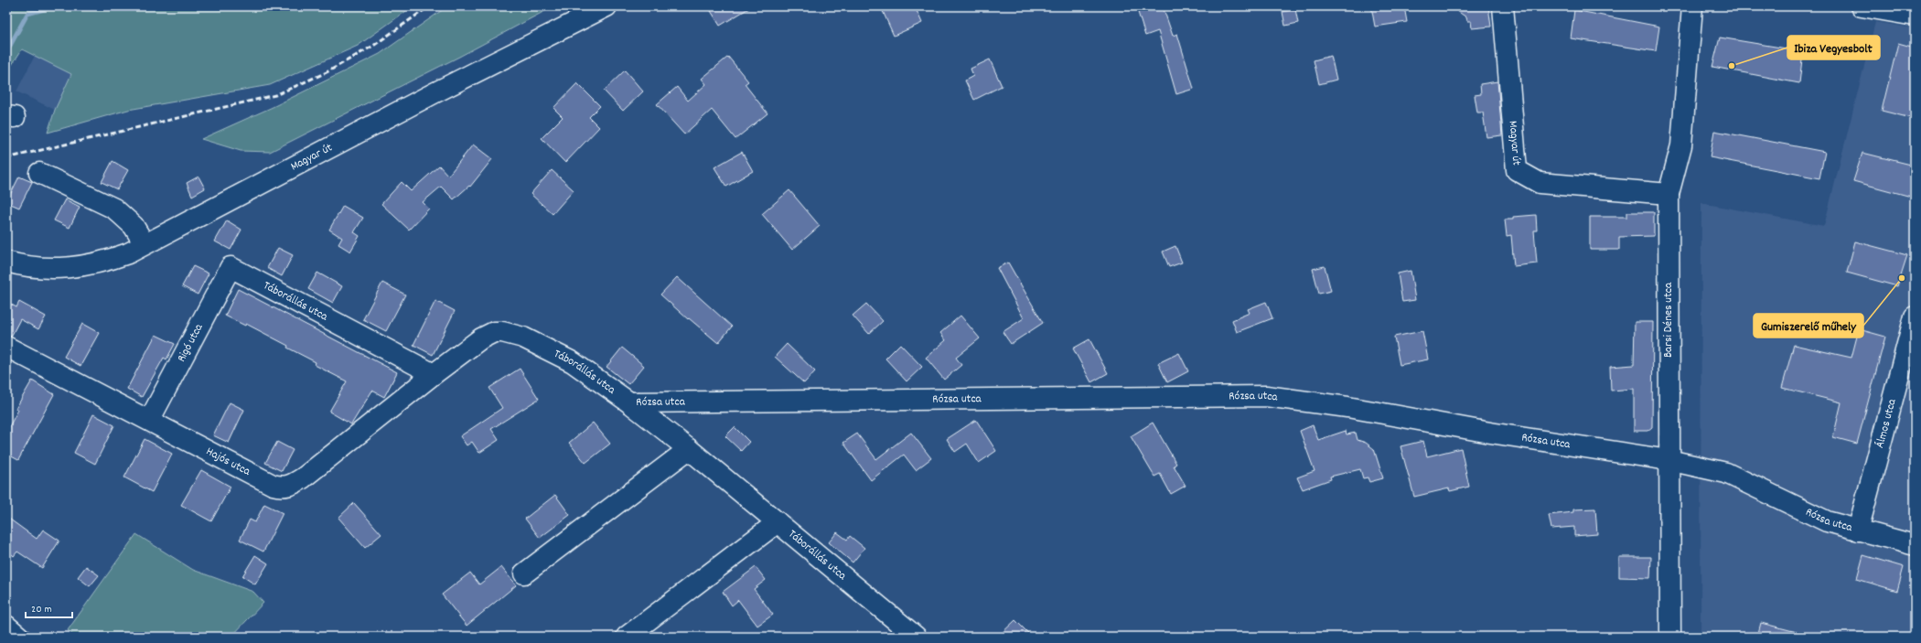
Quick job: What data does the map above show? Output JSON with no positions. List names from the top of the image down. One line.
{"streets":{"street":["Magyar út","Táborállás utca","Barsi Dénes utca","Rigó utca","Rózsa utca","Álmos utca","Hajós utca"]},"crossings":[["Magyar út","Barsi Dénes utca"],["Táborállás utca","Rigó utca"],["Táborállás utca","Rózsa utca"],["Táborállás utca","Hajós utca"],["Barsi Dénes utca","Rózsa utca"],["Rigó utca","Hajós utca"],["Rózsa utca","Álmos utca"]],"places":["Ibiza Vegyesbolt","Gumiszerelő műhely"],"scale_bar":"20 m"}
